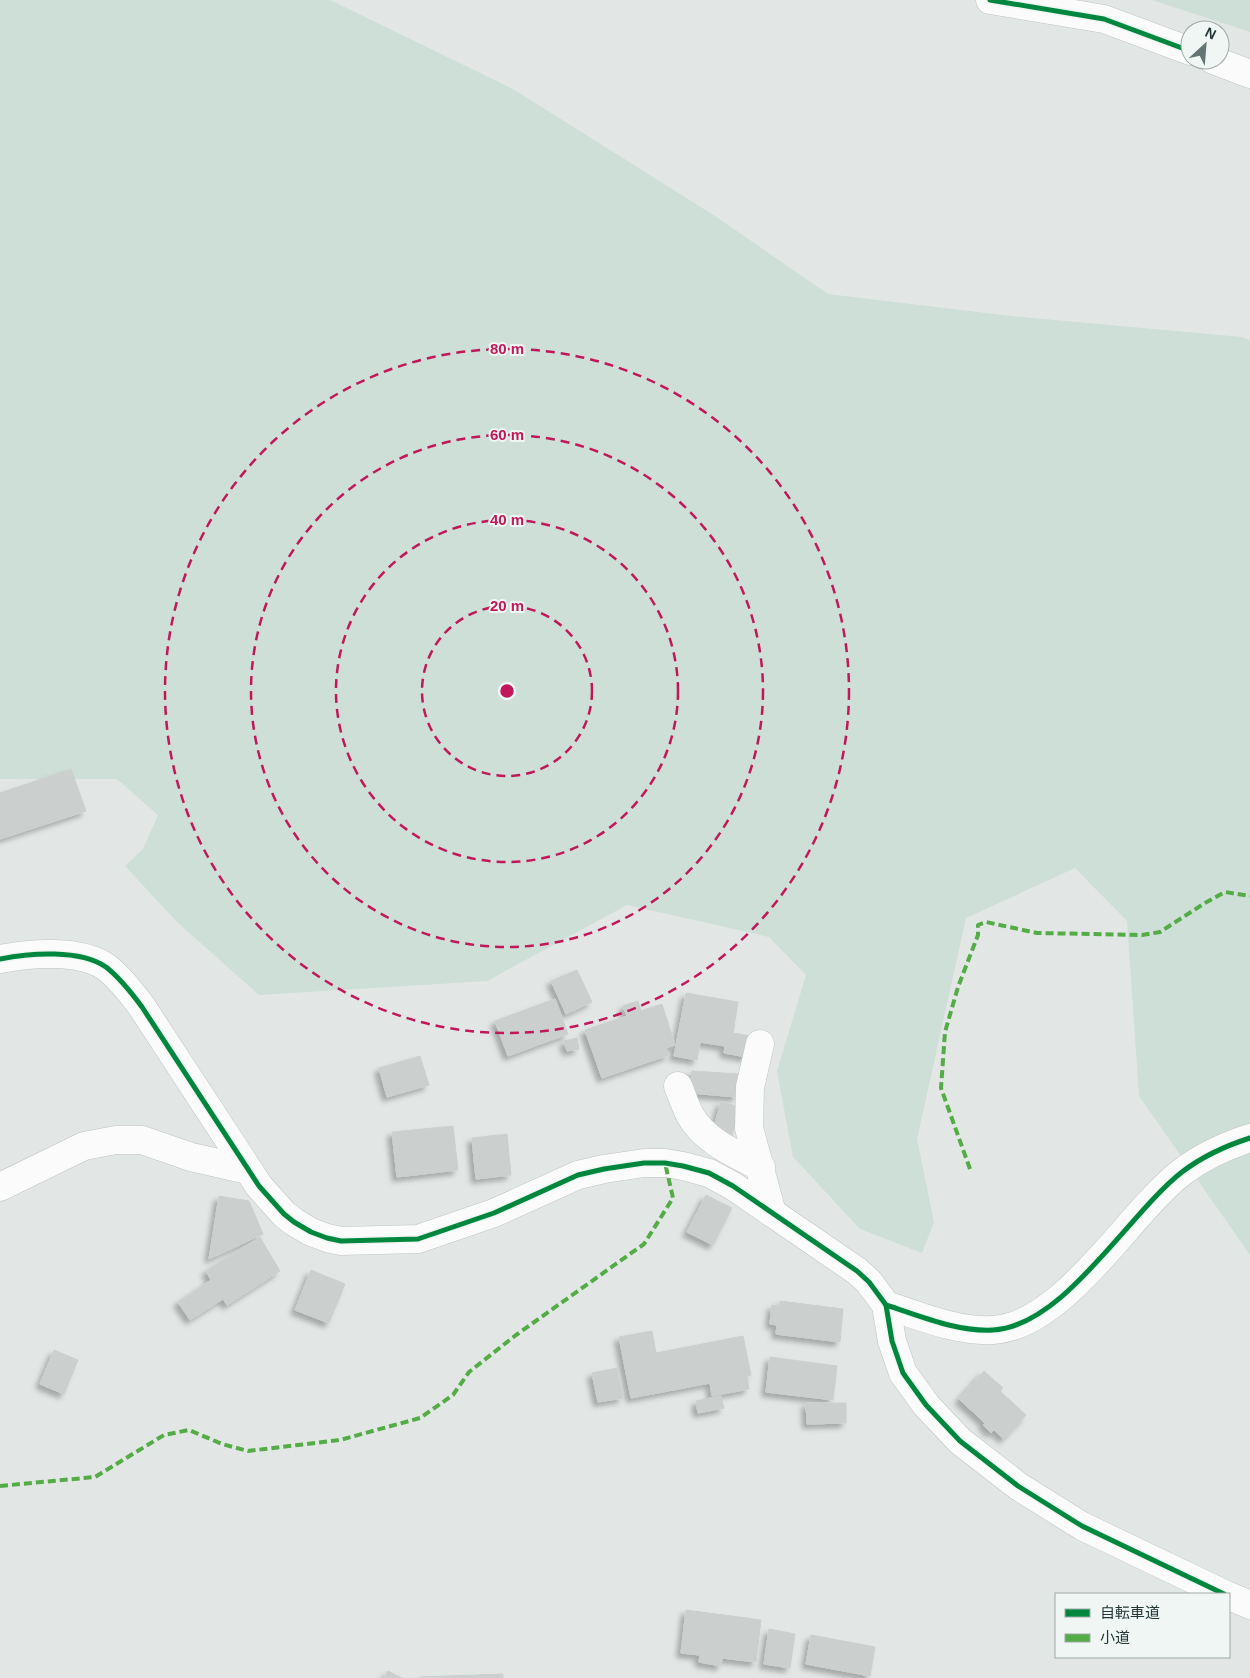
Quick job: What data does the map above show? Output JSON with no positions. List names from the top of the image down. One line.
{"legend":["自転車道","小道"],"north":"top right","rings":["80 m","60 m","40 m","20 m"]}
